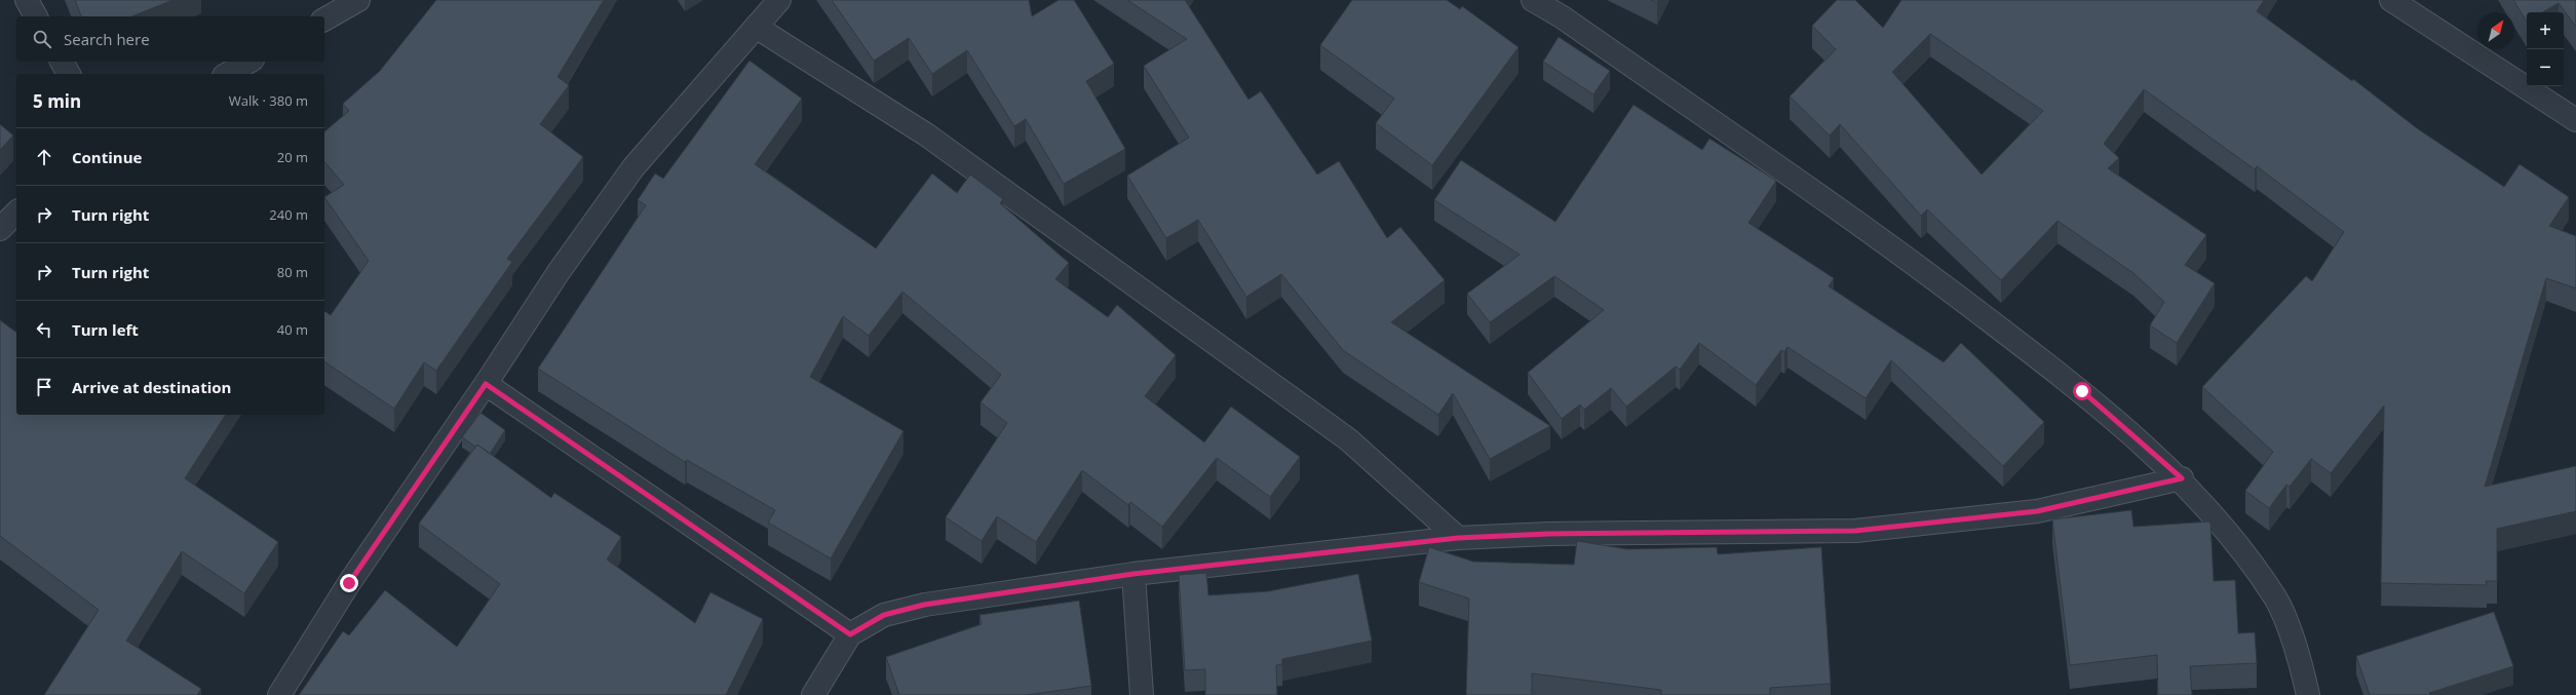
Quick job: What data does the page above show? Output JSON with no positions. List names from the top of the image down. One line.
{"north":"top right","page":{"map_buttons":["+","−"],"search":"Search here","heading":["5 min","Walk · 380 m"],"list":[["Continue","20 m"],["Turn right","240 m"],["Turn right","80 m"],["Turn left","40 m"],"Arrive at destination"]}}
